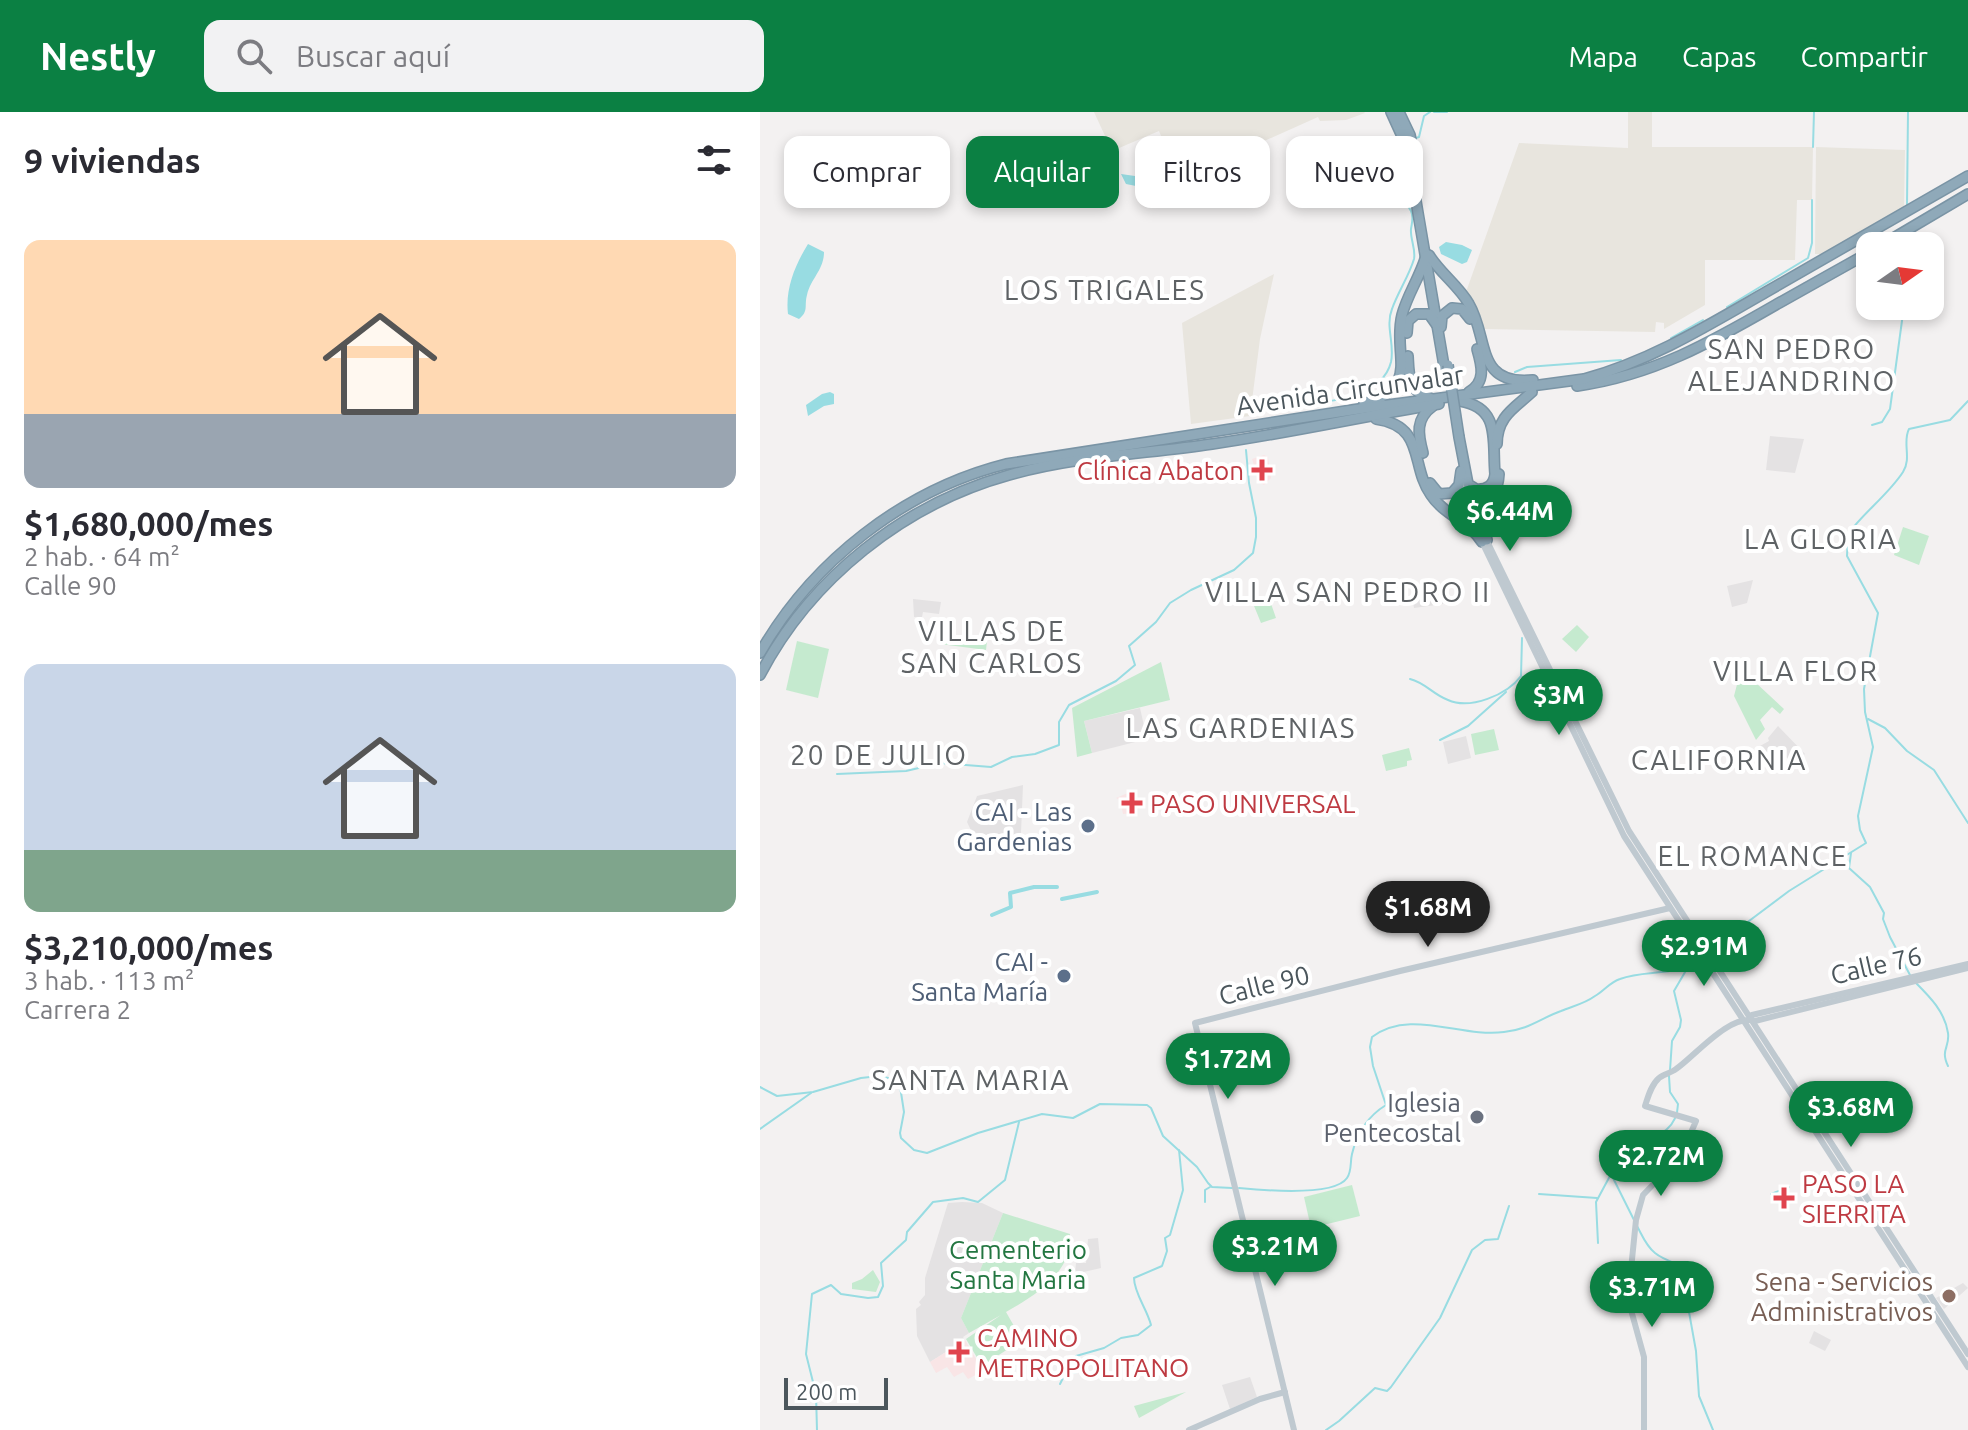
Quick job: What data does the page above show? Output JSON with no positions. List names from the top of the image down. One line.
{"streets":{"highway":["Avenida Circunvalar"],"street":["Calle 76","Calle 90"]},"districts":["LOS TRIGALES","SAN PEDRO ALEJANDRINO","LA GLORIA","VILLA SAN PEDRO II","VILLAS DE SAN CARLOS","VILLA FLOR","LAS GARDENIAS","20 DE JULIO","CALIFORNIA","EL ROMANCE","SANTA MARIA"],"parks":["Cementerio Santa Maria"],"places":{"health":["Clínica Abaton","PASO UNIVERSAL","PASO LA SIERRITA","CAMINO METROPOLITANO"],"other":["CAI - Las Gardenias","CAI - Santa María","Iglesia Pentecostal","Sena - Servicios Administrativos"]},"scale_bar":"200 m","north":"right","page":{"header":"Nestly","search":"Buscar aquí","nav":["Mapa","Capas","Compartir"],"heading":"9 viviendas","chip":["Comprar","Alquilar","Filtros","Nuevo"],"list":[{"name":"$1,680,000/mes","note":"2 hab. · 64 m² · Calle 90"},{"name":"$3,210,000/mes","note":"3 hab. · 113 m² · Carrera 2"}],"price":["$6.44M","$3M","$1.68M","$2.91M","$1.72M","$3.68M","$2.72M","$3.21M","$3.71M"],"scale":"200 m"}}
